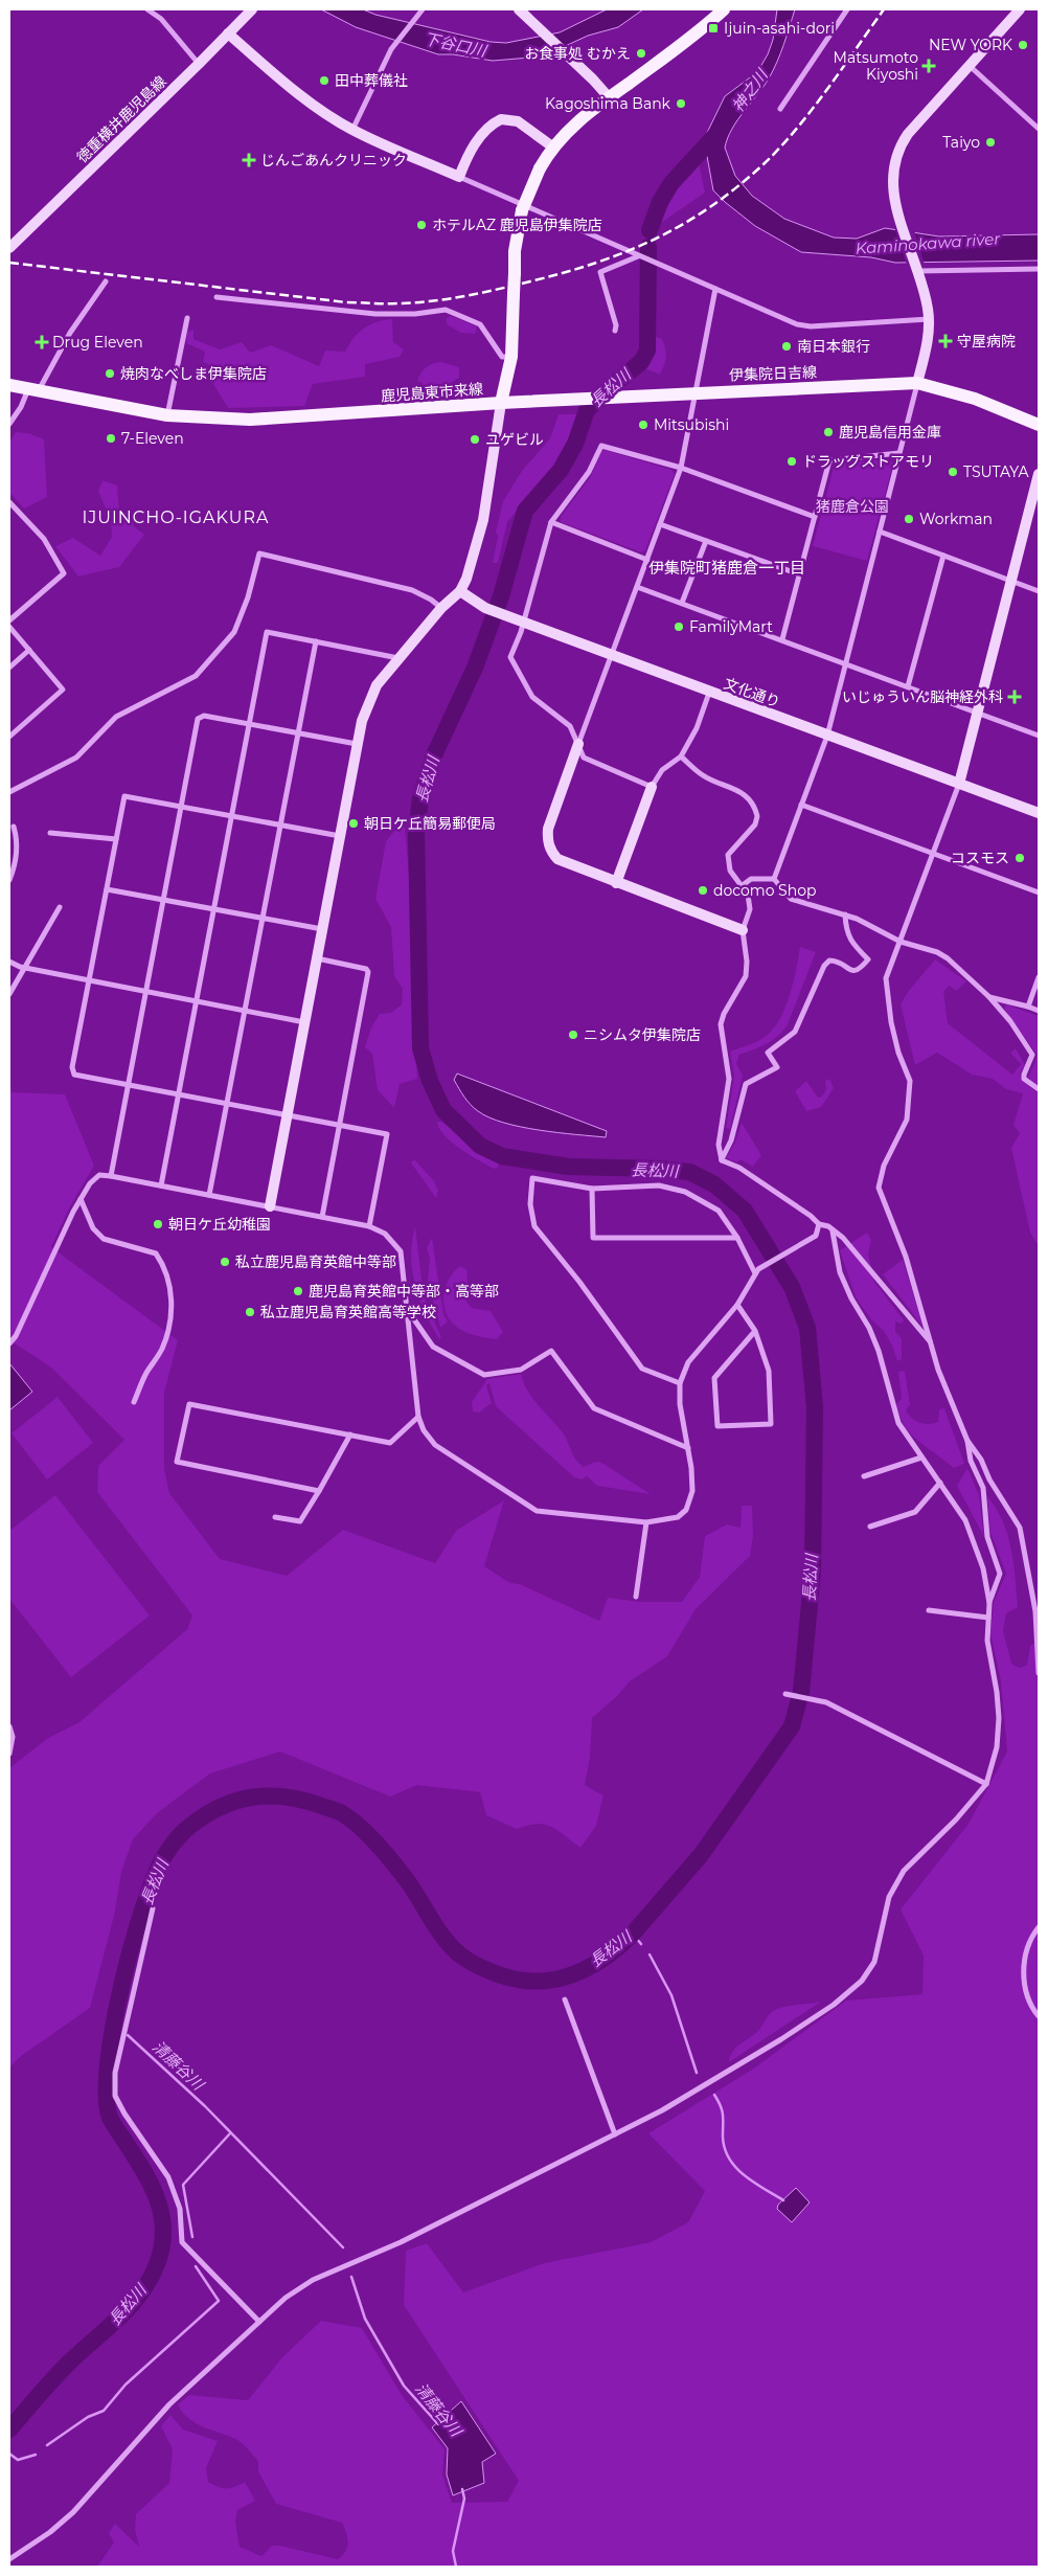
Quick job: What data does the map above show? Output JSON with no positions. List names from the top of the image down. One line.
{"streets":{"main road":["伊集院日吉線","鹿児島東市来線"],"street":["徳重横井鹿児島線","文化通り"]},"crossings":[["伊集院日吉線","鹿児島東市来線"]],"districts":["IJUINCHO-IGAKURA","伊集院町猪鹿倉一丁目"],"water":["下谷口川","神之川","Kaminokawa river","長松川","清藤谷川"],"parks":["猪鹿倉公園"],"places":{"transit":["Ijuin-asahi-dori"],"other":["NEW YORK","お食事処 むかえ","田中葬儀社","Kagoshima Bank","Taiyo","ホテルAZ 鹿児島伊集院店","南日本銀行","焼肉なべしま伊集院店","Mitsubishi","鹿児島信用金庫","7-Eleven","ユゲビル","ドラッグストアモリ","TSUTAYA","Workman","FamilyMart","朝日ケ丘簡易郵便局","コスモス","docomo Shop","ニシムタ伊集院店","朝日ケ丘幼稚園","私立鹿児島育英館中等部","鹿児島育英館中等部・高等部","私立鹿児島育英館高等学校"],"health":["Matsumoto Kiyoshi","じんごあんクリニック","守屋病院","Drug Eleven","いじゅういん脳神経外科"]}}
